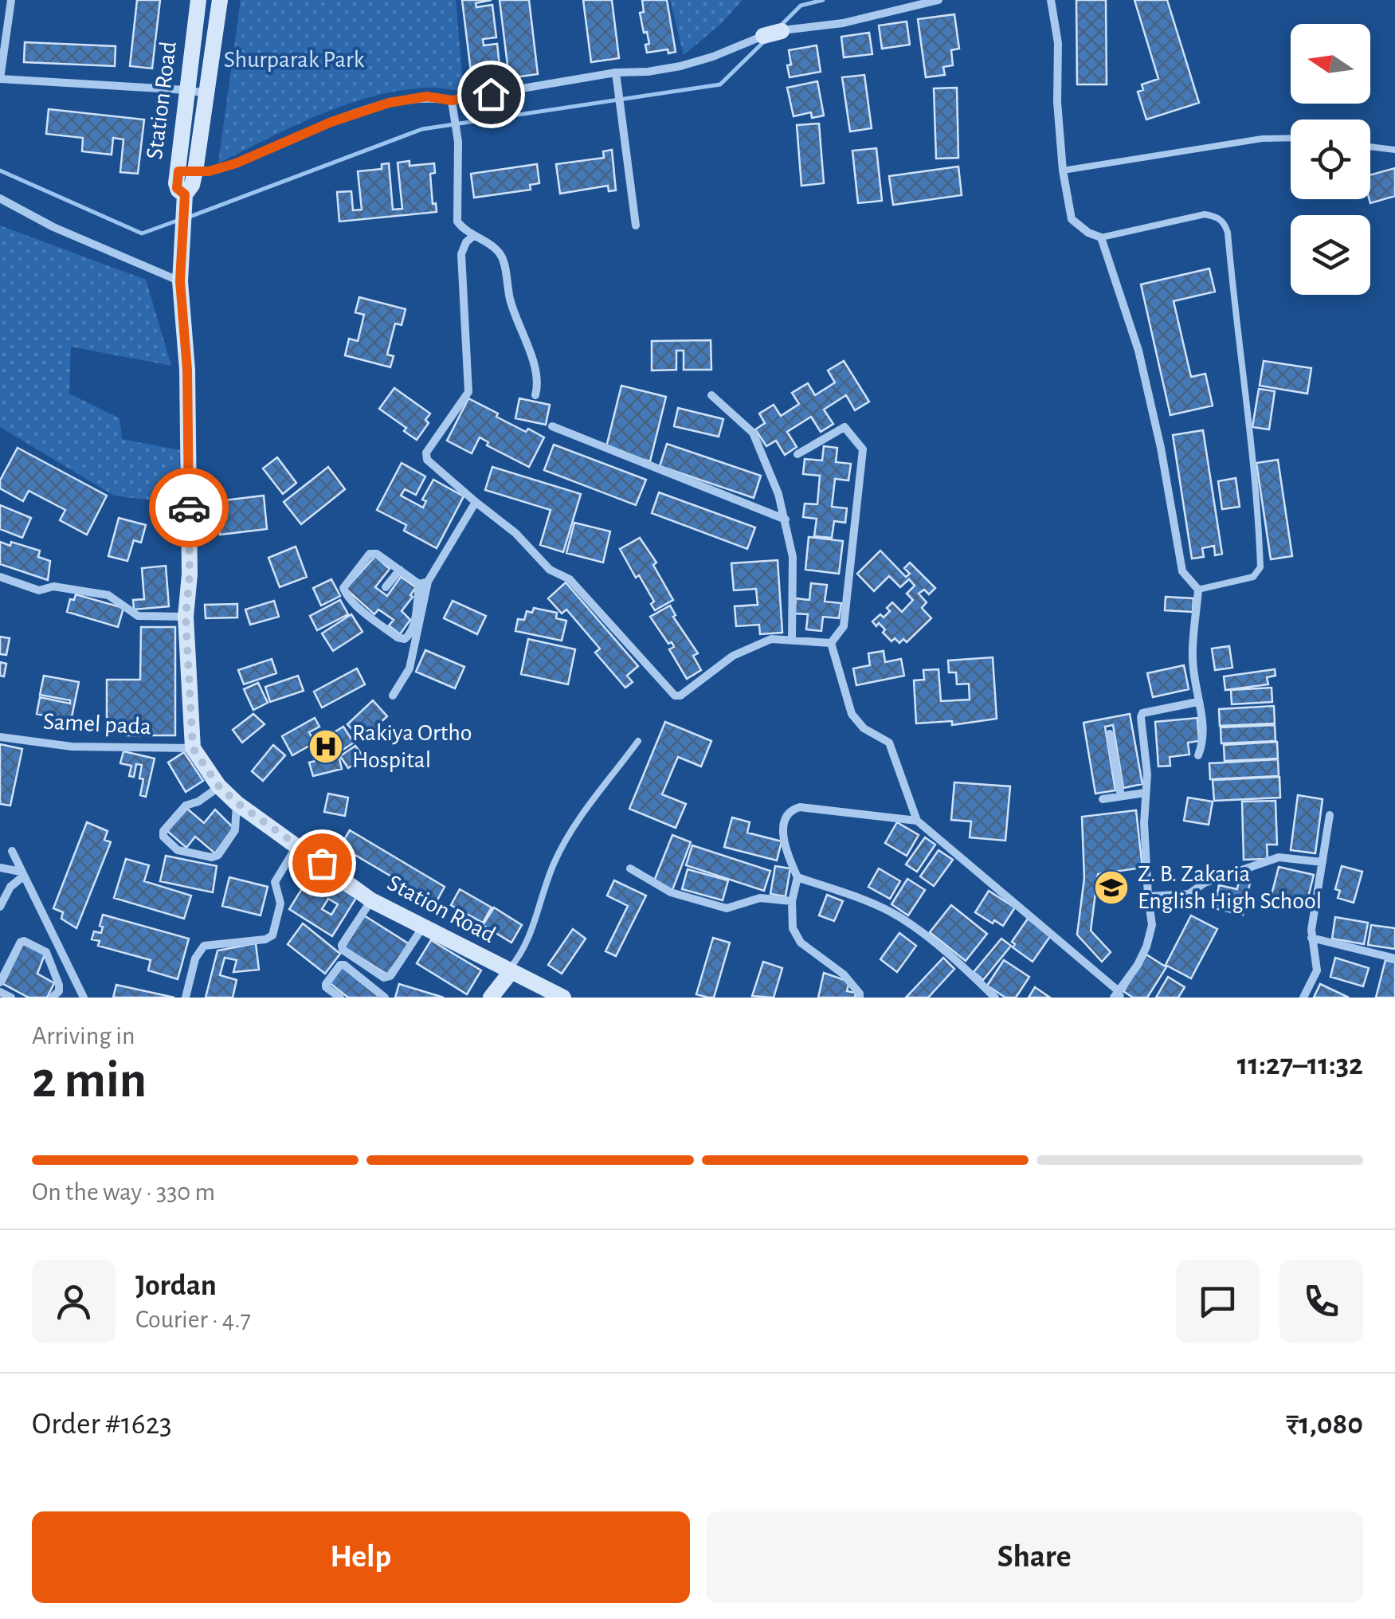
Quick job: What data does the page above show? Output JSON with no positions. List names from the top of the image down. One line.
{"streets":{"main road":["Station Road"],"street":["Samel pada"]},"crossings":[["Station Road","Samel pada"]],"parks":["Shurparak Park"],"places":{"hospital":["Rakiya Ortho Hospital"],"school or university":["Z. B. Zakaria English High School"]},"north":"left","page":{"heading":["2 min","Arriving in","11:27–11:32"],"panel":["Jordan","Courier · 4.7","Order #1623","₹1,080"],"bar":"On the way · 330 m","buttons":["Help","Share"]}}
